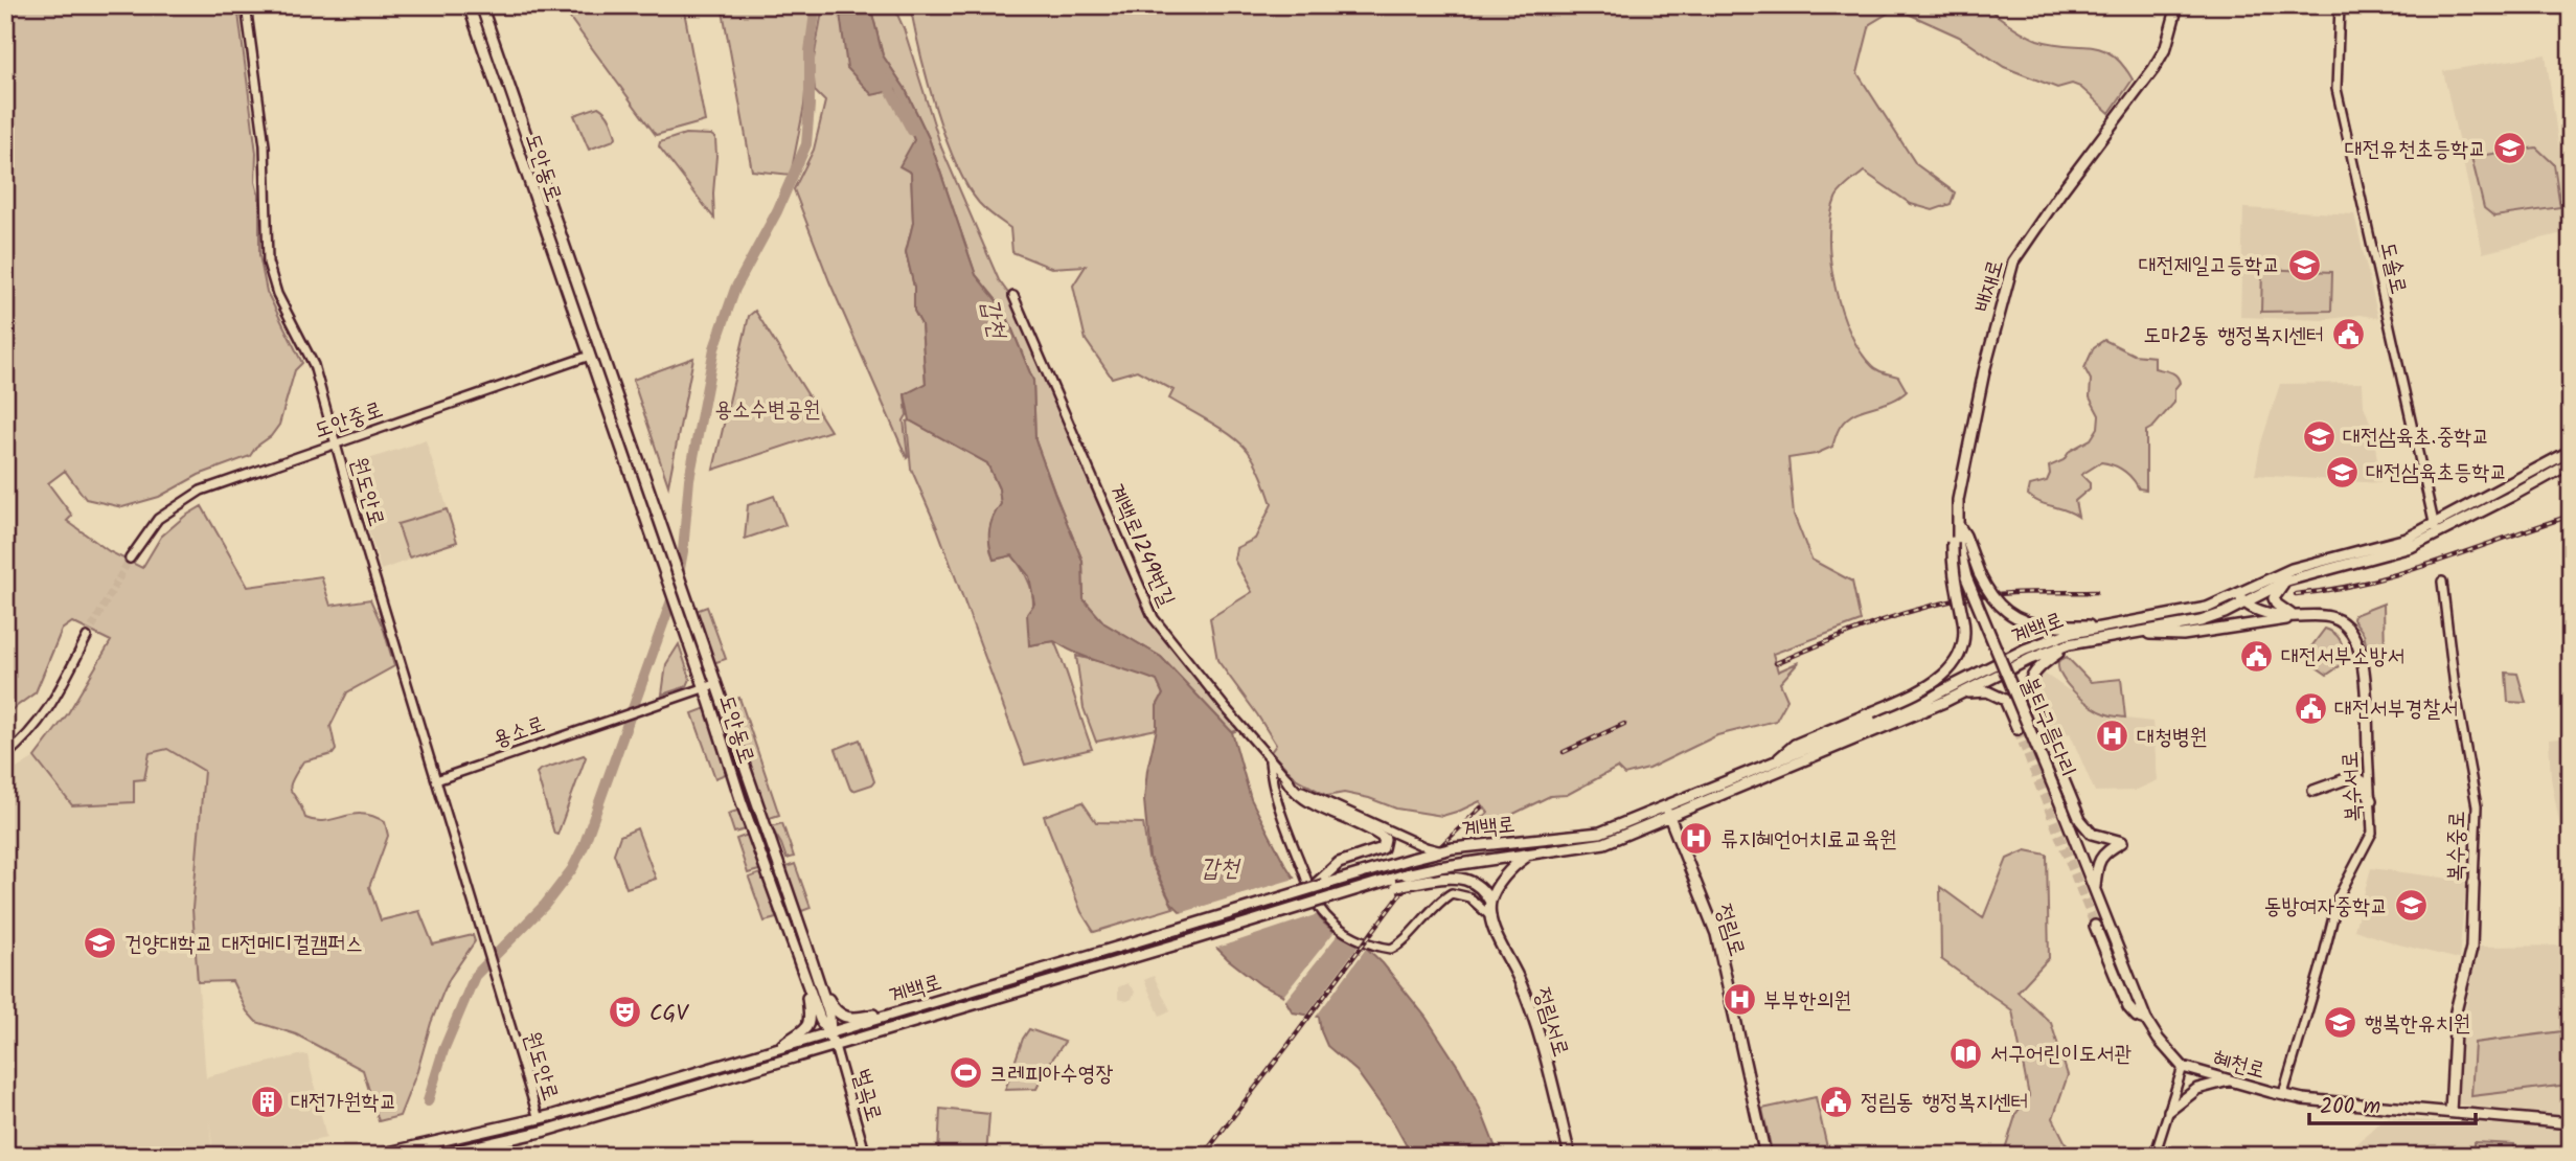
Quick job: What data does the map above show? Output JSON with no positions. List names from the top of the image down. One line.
{"streets":{"main road":["도안동로","배재로","도안중로","계백로","불티구름다리","복수서로","복수중로","정림로","정림서로","혜천로"],"street":["도솔로","원도안로","계백로1249번길","용소로","벌곡로"]},"crossings":[["도안동로","도안중로"],["도안동로","계백로"],["도안동로","용소로"],["도솔로","계백로"],["배재로","불티구름다리"],["도안중로","원도안로"],["원도안로","계백로"],["원도안로","용소로"],["계백로1249번길","계백로"],["계백로","복수서로"],["계백로","정림로"],["계백로","벌곡로"],["불티구름다리","혜천로"],["복수서로","혜천로"],["복수중로","혜천로"]],"water":["갑천"],"parks":["용소수변공원"],"places":{"school or university":["대전유천초등학교","대전제일고등학교","대전삼육초.중학교","대전삼육초등학교","동방여자중학교","건양대학교 대전메디컬캠퍼스","행복한유치원"],"public building":["도마2동 행정복지센터","대전서부소방서","대전서부경찰서","정림동 행정복지센터"],"hospital":["대청병원","류지혜언어치료교육원","부부한의원"],"theatre":["CGV"],"library":["서구어린이도서관"],"sports":["크레피아수영장"],"building":["대전가원학교"]},"scale_bar":"200 m"}
